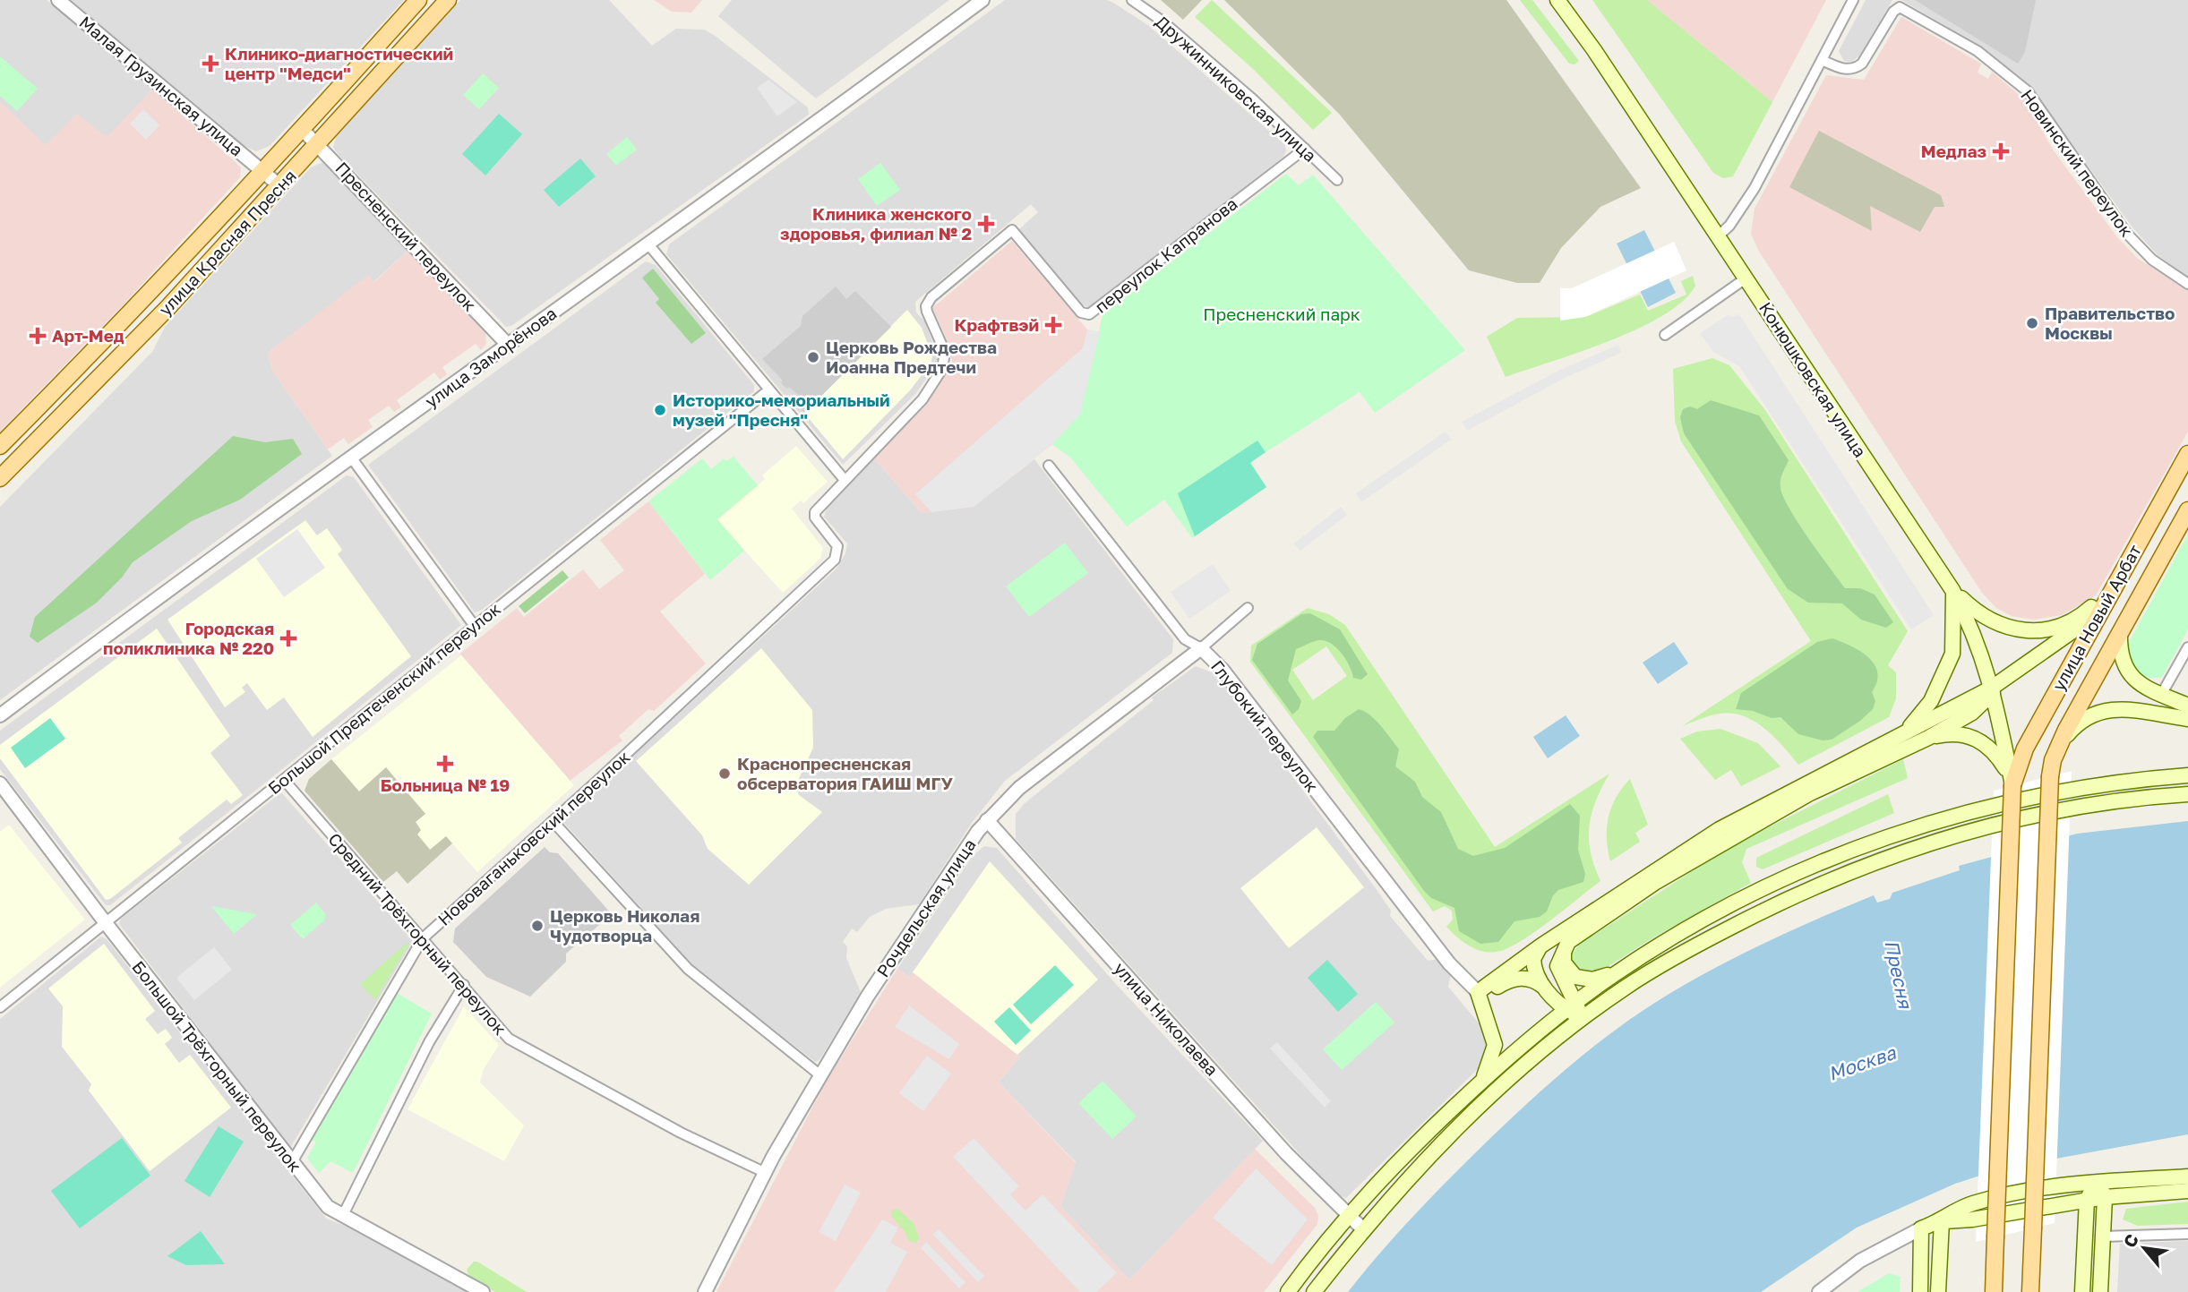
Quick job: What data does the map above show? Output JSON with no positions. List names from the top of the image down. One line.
{"streets":{"main road":["улица Красная Пресня","Конюшковская улица","улица Новый Арбат"],"street":["Малая Грузинская улица","Дружинниковская улица","Новинский переулок","Пресненский переулок","переулок Капранова","улица Заморёнова","Большой Предтеченский переулок","Глубокий переулок","Нововаганьковский переулок","Рочдельская улица","Средний Трёхгорный переулок","улица Николаева","Большой Трёхгорный переулок"]},"crossings":[["Малая Грузинская улица","улица Красная Пресня"],["Дружинниковская улица","переулок Капранова"],["Пресненский переулок","улица Красная Пресня"],["Пресненский переулок","улица Заморёнова"],["переулок Капранова","Нововаганьковский переулок"],["Конюшковская улица","улица Новый Арбат"],["Большой Предтеченский переулок","Средний Трёхгорный переулок"],["Большой Предтеченский переулок","Большой Трёхгорный переулок"],["Глубокий переулок","Рочдельская улица"],["Нововаганьковский переулок","Средний Трёхгорный переулок"],["Нововаганьковский переулок","Большой Трёхгорный переулок"],["Рочдельская улица","Средний Трёхгорный переулок"],["Рочдельская улица","улица Николаева"]],"water":["Пресня","Москва"],"parks":["Пресненский парк"],"places":{"health":["Клинико-диагностический центр \"Медси\"","Медлаз","Клиника женского здоровья, филиал № 2","Крафтвэй","Арт-Мед","Городская поликлиника № 220","Больница № 19"],"other":["Правительство Москвы","Церковь Рождества Иоанна Предтечи","Историко-мемориальный музей \"Пресня\"","Краснопресненская обсерватория ГАИШ МГУ","Церковь Николая Чудотворца"]},"north":"top left"}
